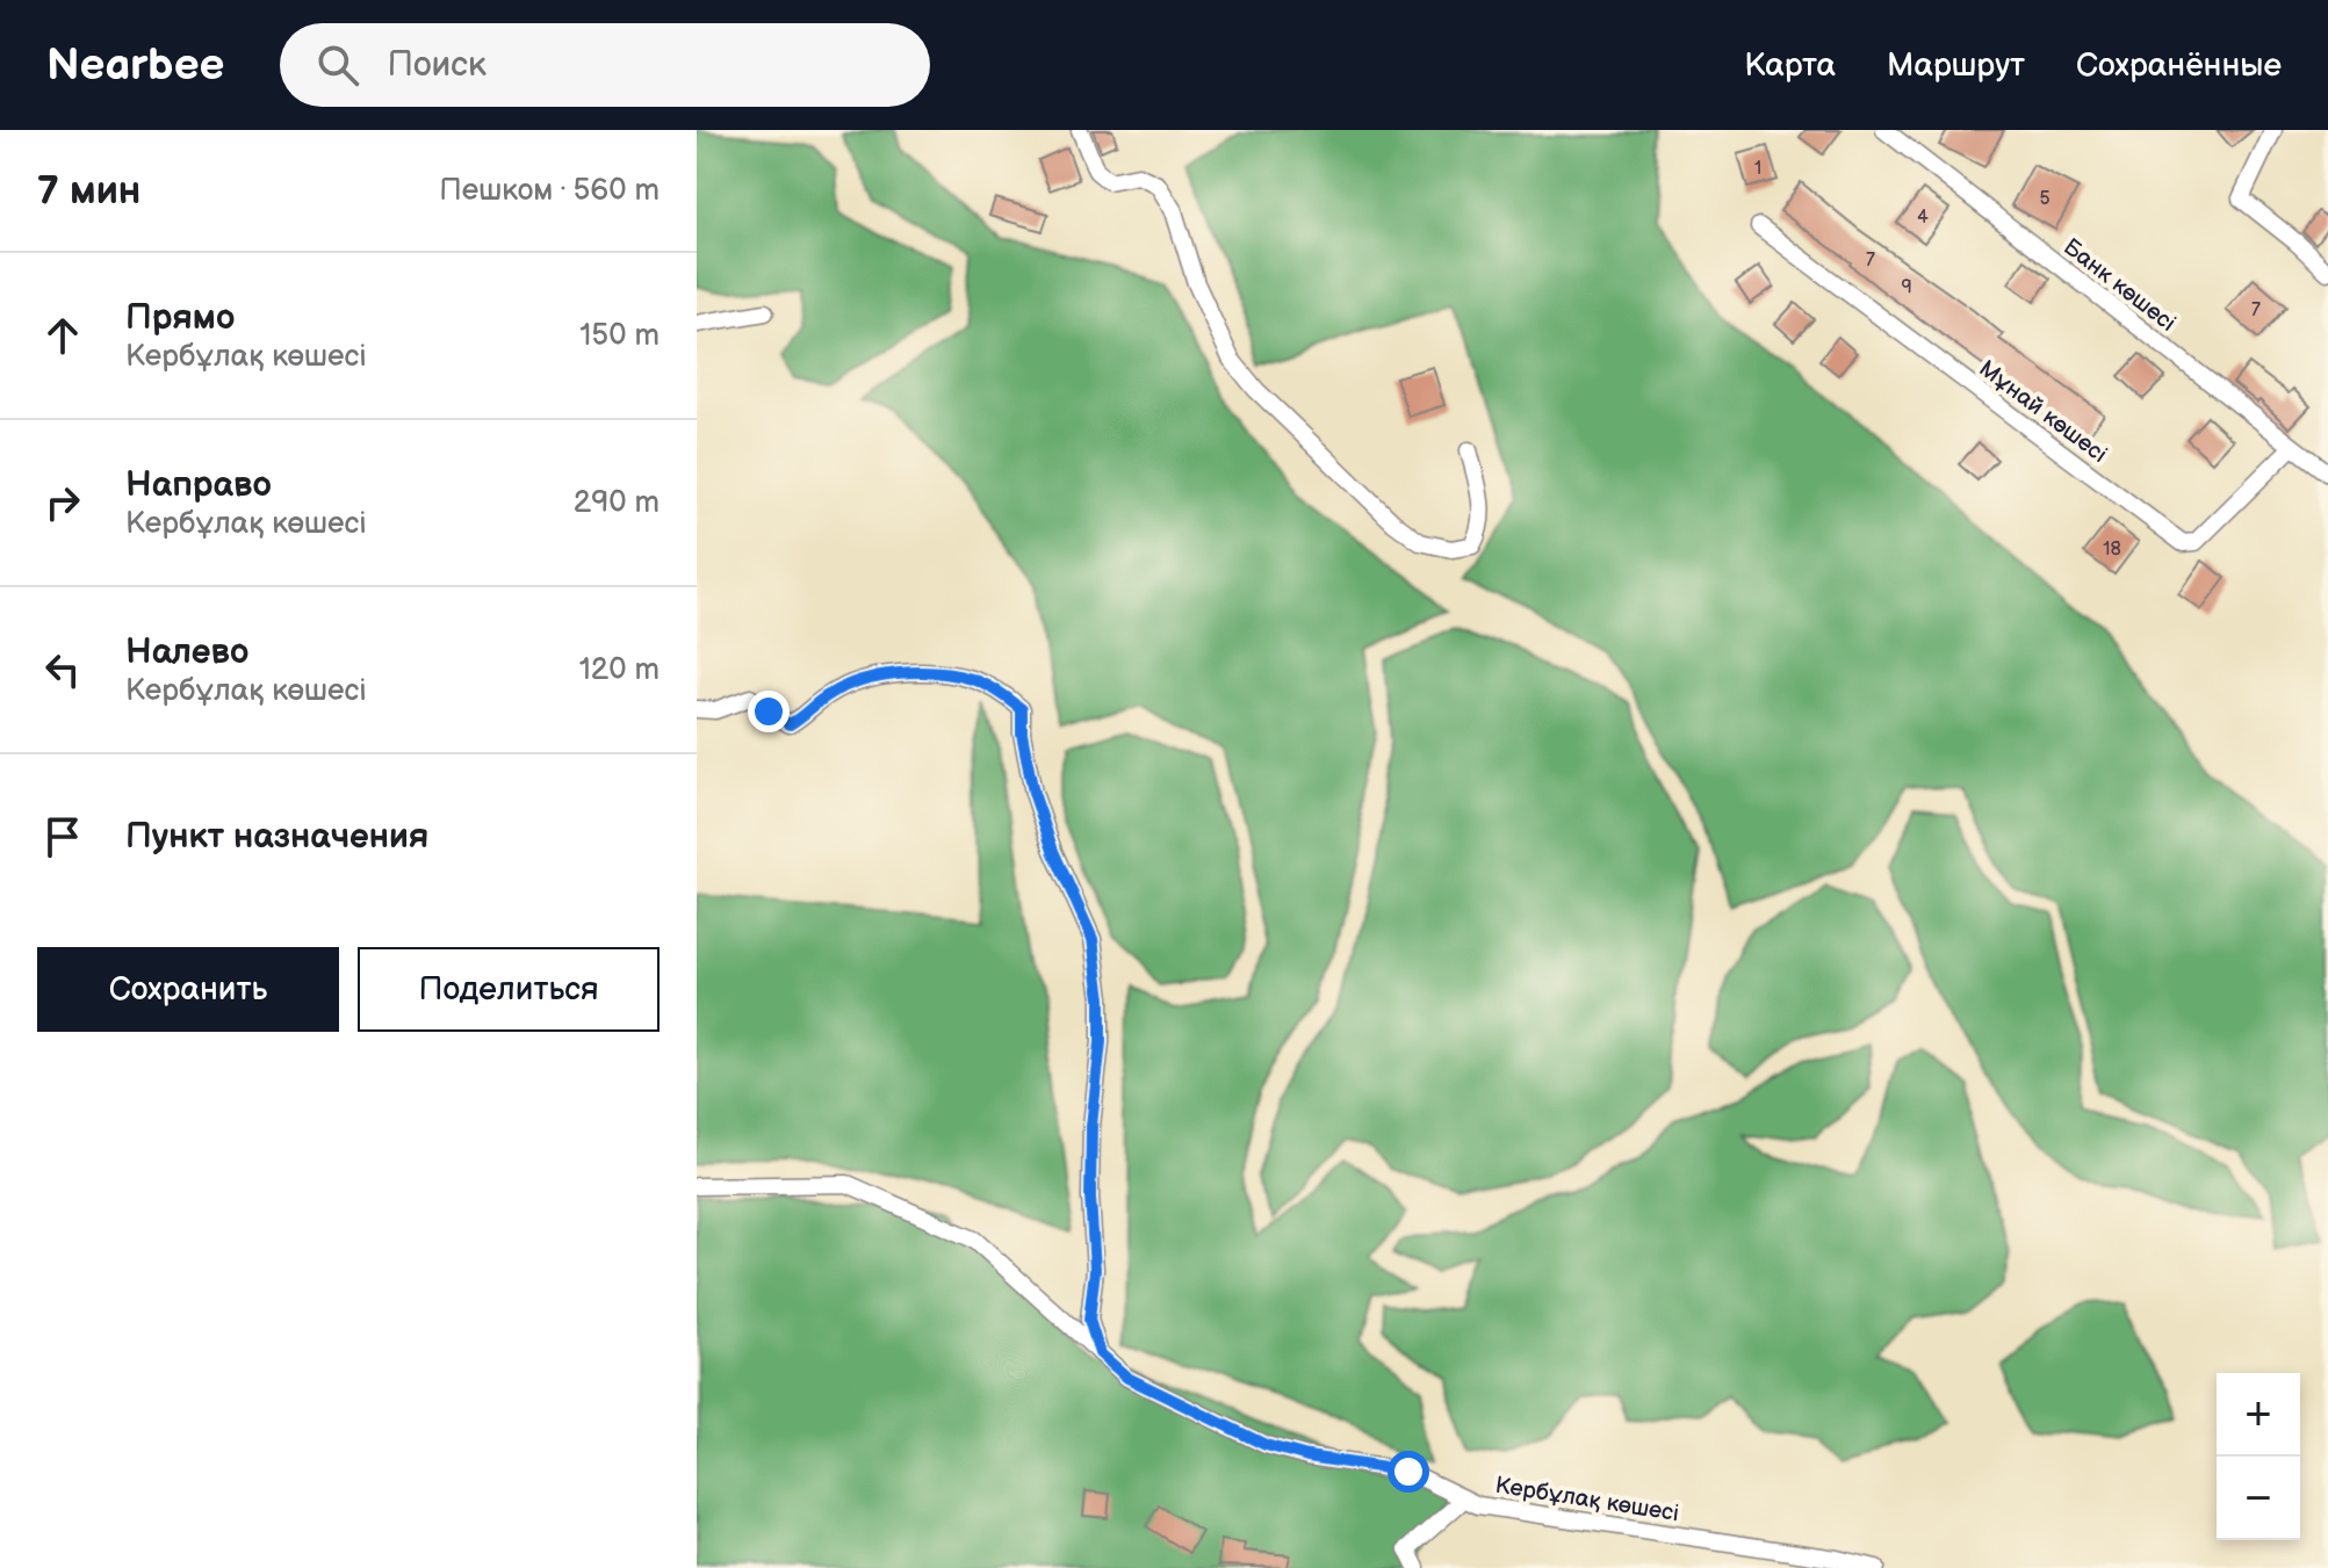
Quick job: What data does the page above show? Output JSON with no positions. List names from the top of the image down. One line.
{"streets":{"street":["Банк көшесі","Мұнай көшесі","Кербұлақ көшесі"]},"crossings":[["Банк көшесі","Мұнай көшесі"]],"house_numbers":["1","5","4","7","9","7","18"],"page":{"header":"Nearbee","search":"Поиск","nav":["Карта","Маршрут","Сохранённые"],"heading":["7 мин","Пешком · 560 m"],"list":[["Прямо","Кербұлақ көшесі","150 m"],["Направо","Кербұлақ көшесі","290 m"],["Налево","Кербұлақ көшесі","120 m"],"Пункт назначения"],"buttons":["Сохранить","Поделиться"],"map_buttons":["+","−"]}}
